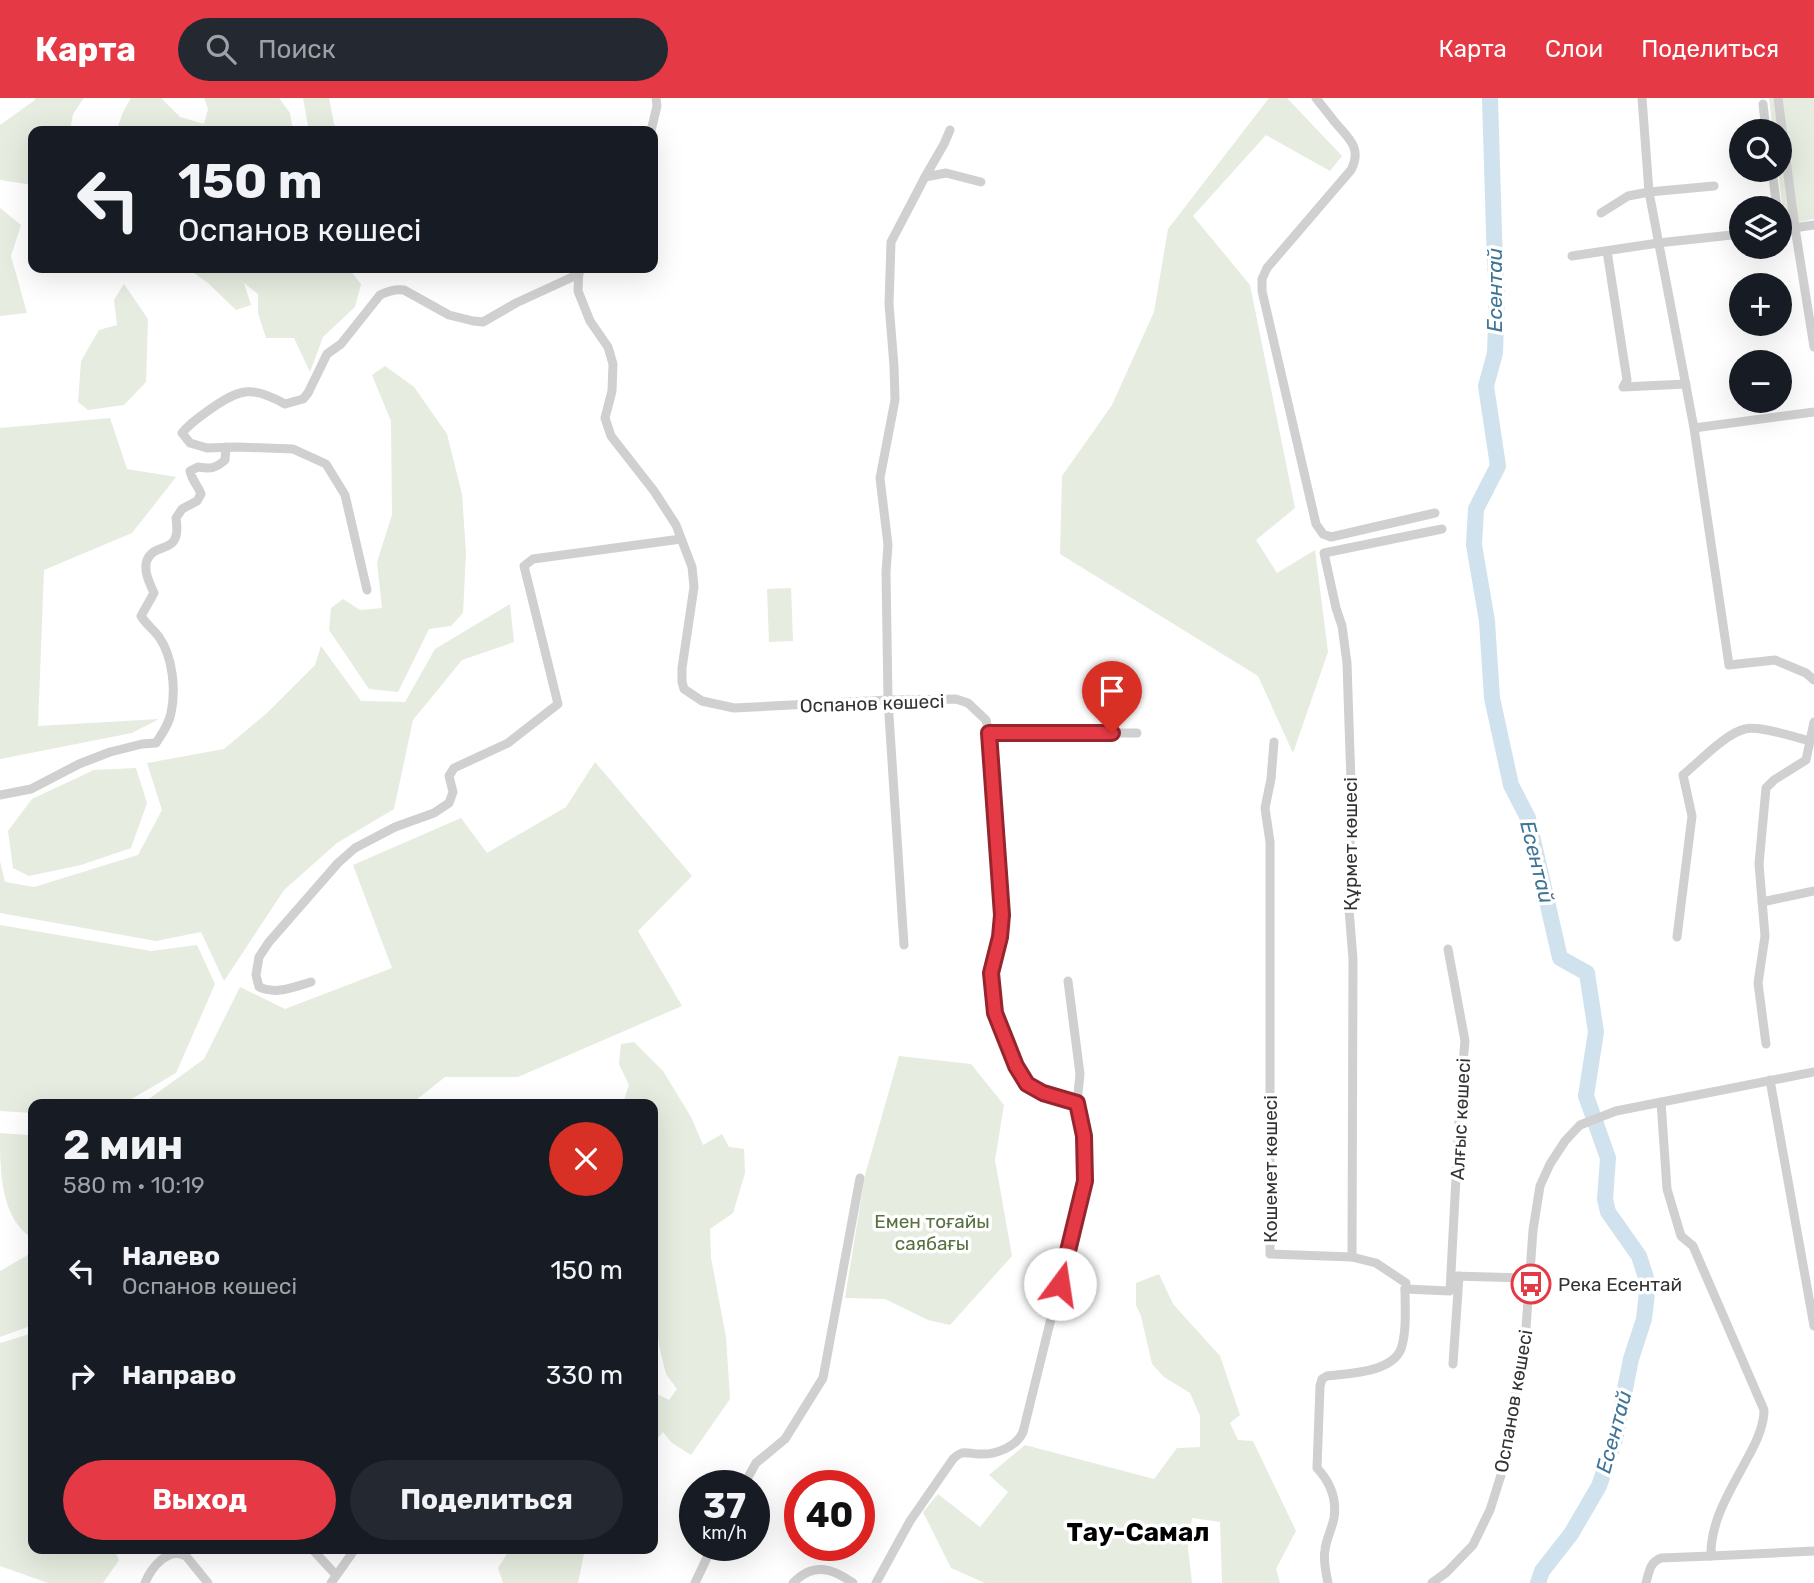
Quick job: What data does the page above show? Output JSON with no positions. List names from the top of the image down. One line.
{"streets":{"street":["Оспанов көшесі","Құрмет көшесі","Алғыс көшесі","Кошемет көшесі"]},"crossings":[["Құрмет көшесі","Кошемет көшесі"],["Алғыс көшесі","Кошемет көшесі"]],"districts":["Тау-Самал"],"water":["Есентай"],"parks":["Емен тоғайы саябағы"],"places":{"bus stop":["Река Есентай"]},"page":{"header":"Карта","search":"Поиск","nav":["Карта","Слои","Поделиться"],"map_buttons":["+","−"],"turn":["150 m","Оспанов көшесі"],"heading":["2 мин","580 m · 10:19"],"list":[{"name":"Налево","note":"Оспанов көшесі","value":"150 m"},{"name":"Направо","value":"330 m"}],"buttons":["Выход","Поделиться"],"speed":"37 km/h","limit":"40"}}
